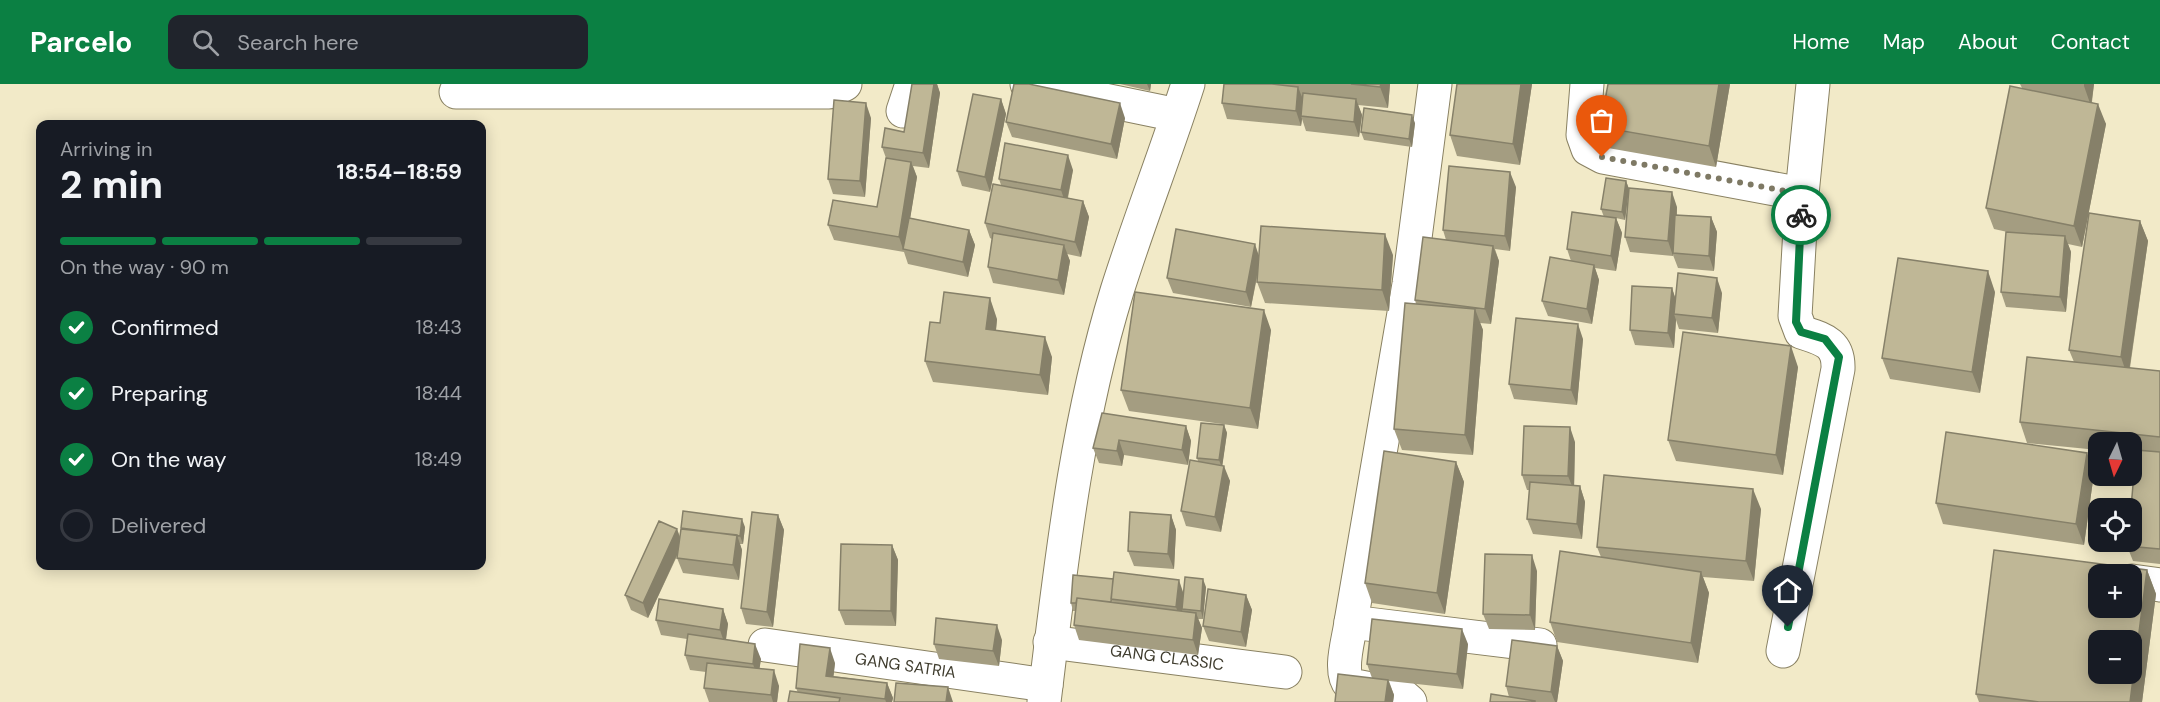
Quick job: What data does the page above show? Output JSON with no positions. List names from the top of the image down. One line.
{"streets":{"street":["GANG CLASSIC","GANG SATRIA"]},"north":"bottom","page":{"header":"Parcelo","search":"Search here","nav":["Home","Map","About","Contact"],"heading":["2 min","Arriving in","18:54–18:59"],"bar":"On the way · 90 m","list":[["Confirmed","18:43"],["Preparing","18:44"],["On the way","18:49"],"Delivered"],"map_buttons":["+","−"]}}
